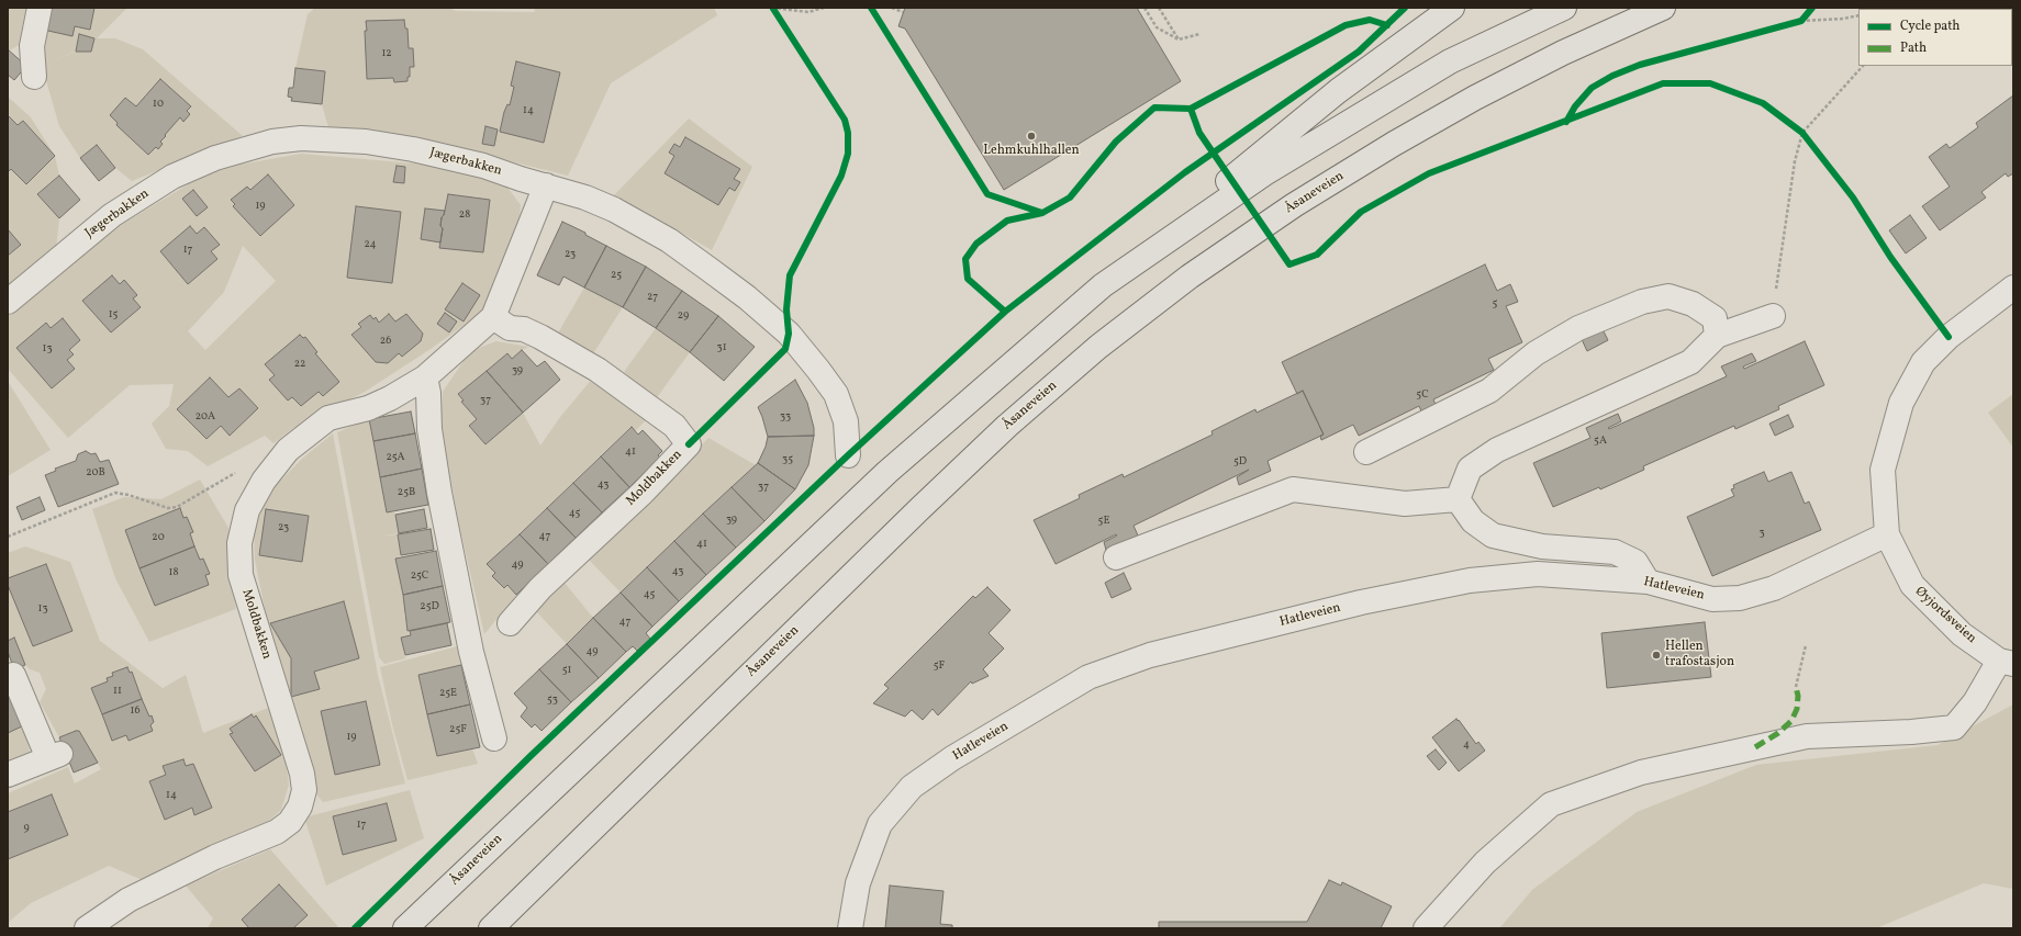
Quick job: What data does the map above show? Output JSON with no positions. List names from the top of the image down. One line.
{"streets":{"highway":["Åsaneveien"],"street":["Jægerbakken","Moldbakken","Hatleveien","Øyjordsveien"]},"crossings":[["Jægerbakken","Moldbakken"],["Hatleveien","Øyjordsveien"]],"places":["Lehmkuhlhallen","Hellen trafostasjon"],"house_numbers":["12","10","14","19","28","24","17","23","25","27","5","15","29","26","31","13","22","39","5C","37","20A","33","5A","41","25A","35","5D","20B","43","37","25B","45","39","5E","23","3","47","20","41","49","43","18","25C","45","25D","13","47","49","5F","51","11","25E","53","16","25F","19","4","14","17","9"],"legend":["Cycle path","Path"]}
